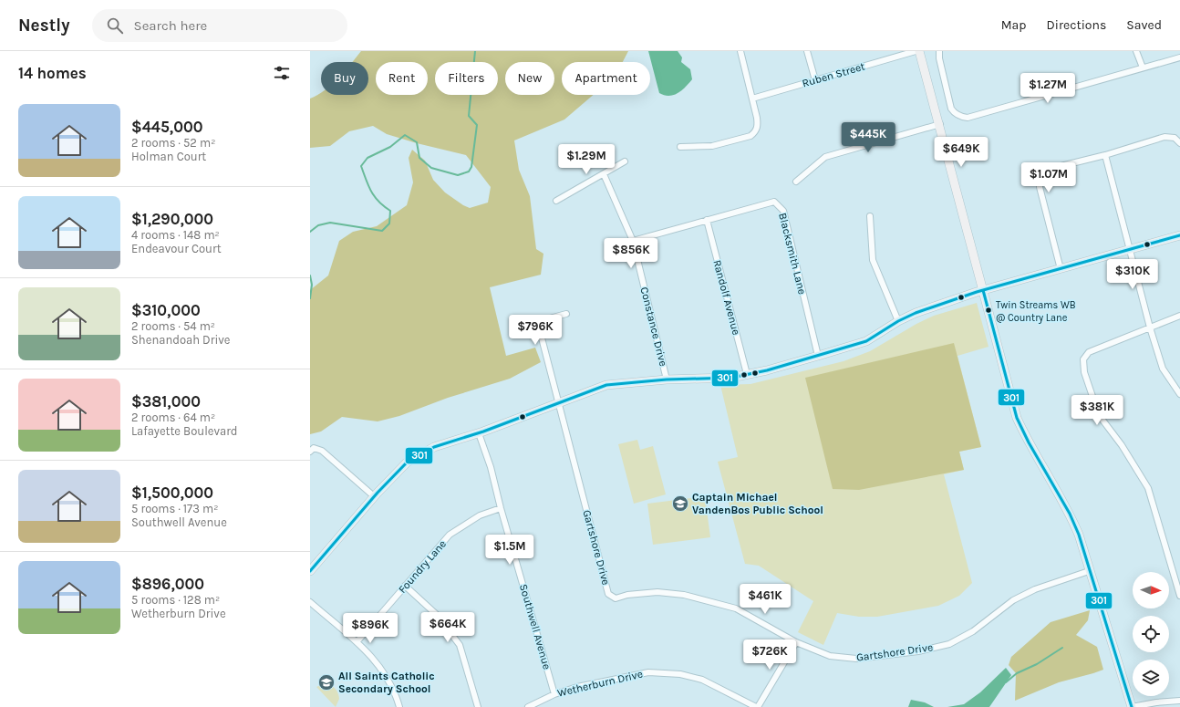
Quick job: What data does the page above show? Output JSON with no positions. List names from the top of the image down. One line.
{"streets":{"street":["Ruben Street","Blacksmith Lane","Randolf Avenue","Constance Drive","Gartshore Drive","Foundry Lane","Southwell Avenue","Wetherburn Drive"]},"crossings":[["Blacksmith Lane","Randolf Avenue"],["Gartshore Drive","Wetherburn Drive"],["Foundry Lane","Southwell Avenue"],["Southwell Avenue","Wetherburn Drive"]],"places":{"other":["Twin Streams WB @ Country Lane"],"school or university":["Captain Michael VandenBos Public School","All Saints Catholic Secondary School"]},"lines":["transit line 301"],"north":"right","page":{"header":"Nestly","search":"Search here","nav":["Map","Directions","Saved"],"heading":"14 homes","chip":["Buy","Rent","Filters","New","Apartment"],"price":["$1.27M","$445K","$649K","$1.29M","$1.07M","$856K","$310K","$796K","$381K","$1.5M","$461K","$664K","$896K","$726K"],"list":[{"name":"$445,000","note":"2 rooms · 52 m² · Holman Court"},{"name":"$1,290,000","note":"4 rooms · 148 m² · Endeavour Court"},{"name":"$310,000","note":"2 rooms · 54 m² · Shenandoah Drive"},{"name":"$381,000","note":"2 rooms · 64 m² · Lafayette Boulevard"},{"name":"$1,500,000","note":"5 rooms · 173 m² · Southwell Avenue"},{"name":"$896,000","note":"5 rooms · 128 m² · Wetherburn Drive"}]}}
